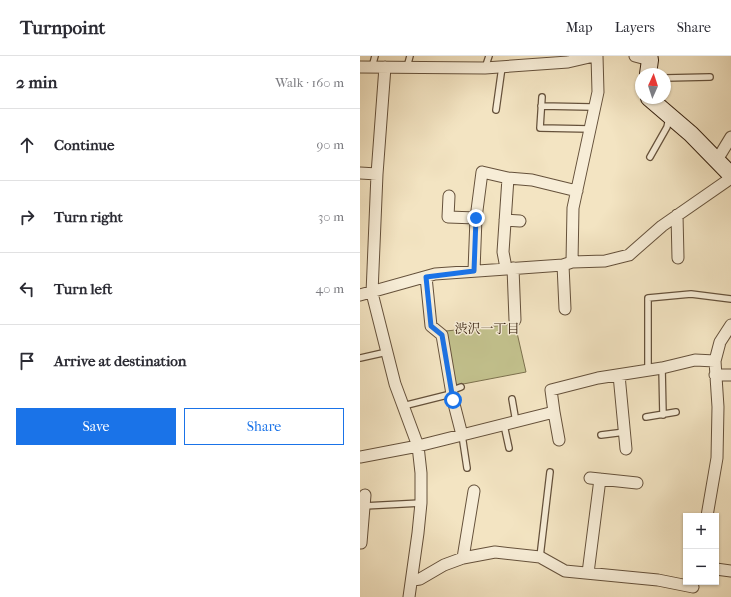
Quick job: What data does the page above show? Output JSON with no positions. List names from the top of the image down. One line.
{"districts":["渋沢一丁目"],"north":"top","page":{"header":"Turnpoint","nav":["Map","Layers","Share"],"heading":["2 min","Walk · 160 m"],"list":[["Continue","90 m"],["Turn right","30 m"],["Turn left","40 m"],"Arrive at destination"],"buttons":["Save","Share"],"map_buttons":["+","−"]}}
